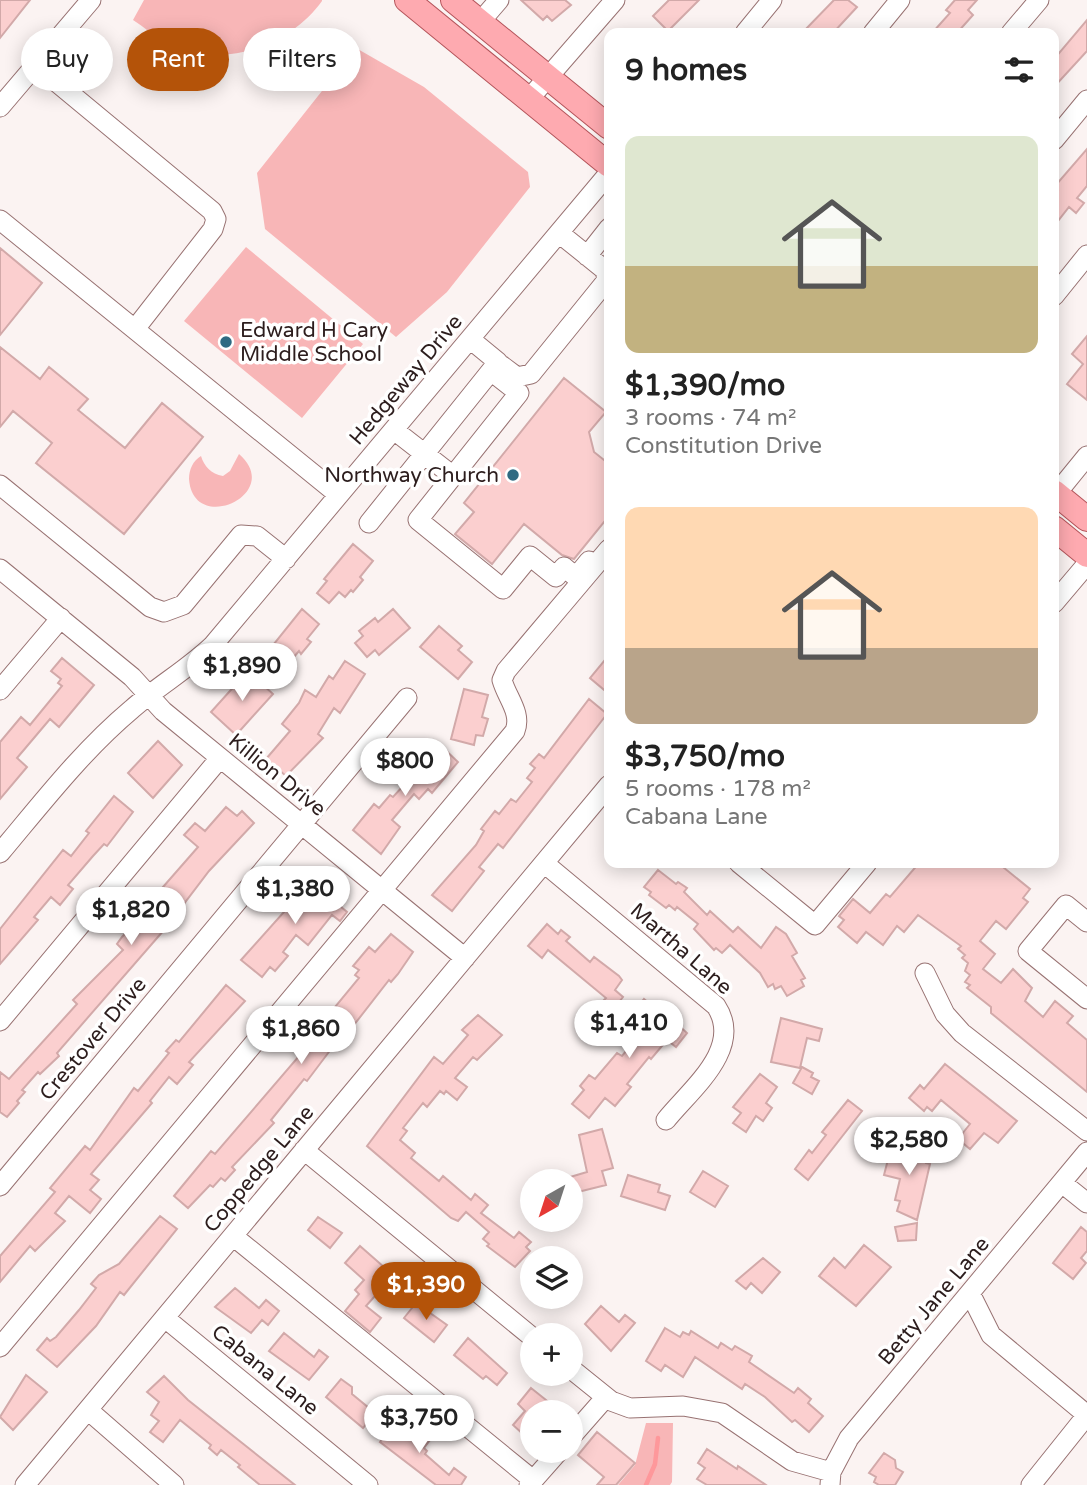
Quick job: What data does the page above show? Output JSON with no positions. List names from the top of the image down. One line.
{"streets":{"street":["Hedgeway Drive","Killion Drive","Martha Lane","Crestover Drive","Coppedge Lane","Betty Jane Lane","Cabana Lane"]},"crossings":[["Hedgeway Drive","Killion Drive"],["Killion Drive","Crestover Drive"],["Killion Drive","Coppedge Lane"],["Martha Lane","Coppedge Lane"],["Coppedge Lane","Cabana Lane"]],"places":["Edward H Cary Middle School","Northway Church"],"north":"bottom left","page":{"chip":["Buy","Rent","Filters"],"heading":"9 homes","list":[{"name":"$1,390/mo","note":"3 rooms · 74 m² · Constitution Drive"},{"name":"$3,750/mo","note":"5 rooms · 178 m² · Cabana Lane"}],"price":["$1,890","$800","$1,380","$1,820","$1,410","$1,860","$2,580","$1,390","$3,750"],"map_buttons":["+","−"]}}
